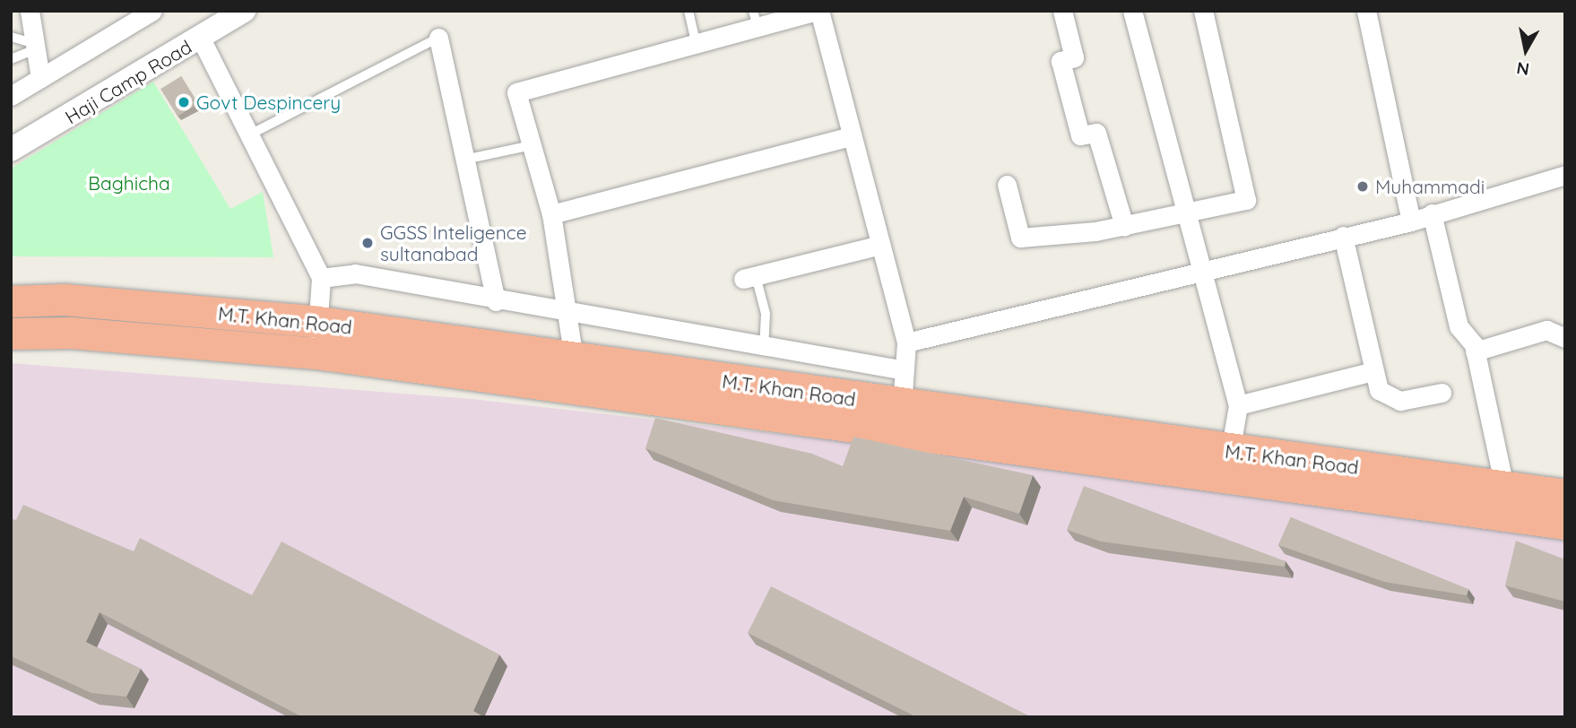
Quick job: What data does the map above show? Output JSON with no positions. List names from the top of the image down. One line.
{"streets":{"highway":["M.T. Khan Road"],"street":["Haji Camp Road"]},"parks":["Baghicha"],"places":["Govt Despincery","Muhammadi","GGSS Inteligence sultanabad"],"north":"bottom"}
